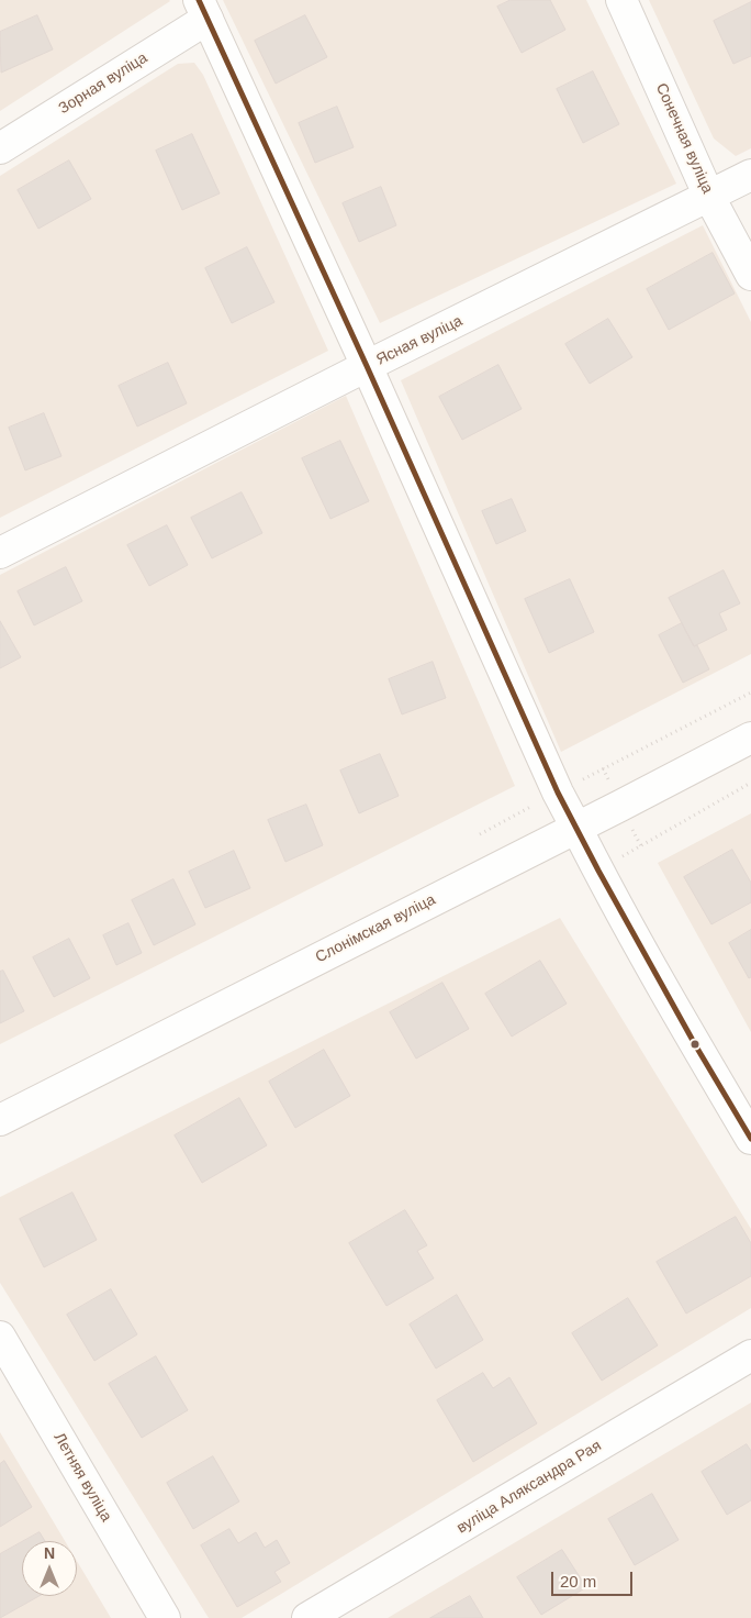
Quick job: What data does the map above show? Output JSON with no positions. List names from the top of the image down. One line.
{"streets":{"street":["Зорная вуліца","Сонечная вуліца","Ясная вуліца","Слонімская вуліца","Летняя вуліца","вуліца Аляксандра Рая"]},"crossings":[["Сонечная вуліца","Ясная вуліца"]],"scale_bar":"20 m","north":"top"}
